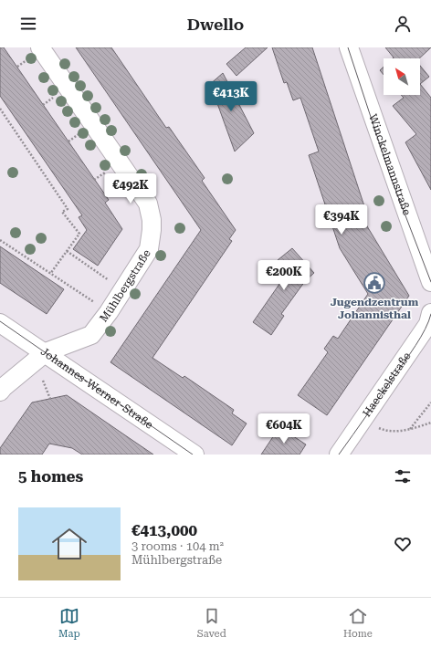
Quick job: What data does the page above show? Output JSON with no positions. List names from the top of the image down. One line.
{"streets":{"street":["Winckelmannstraße","Mühlbergstraße","Haeckelstraße","Johannes-Werner-Straße"]},"crossings":[["Mühlbergstraße","Johannes-Werner-Straße"]],"places":{"public building":["Jugendzentrum Johannisthal"]},"north":"top left","page":{"header":"Dwello","price":["€413K","€492K","€394K","€200K","€604K"],"heading":"5 homes","list":[{"name":"€413,000","note":"3 rooms · 104 m² · Mühlbergstraße"}],"tabs":["Map","Saved","Home"]}}
